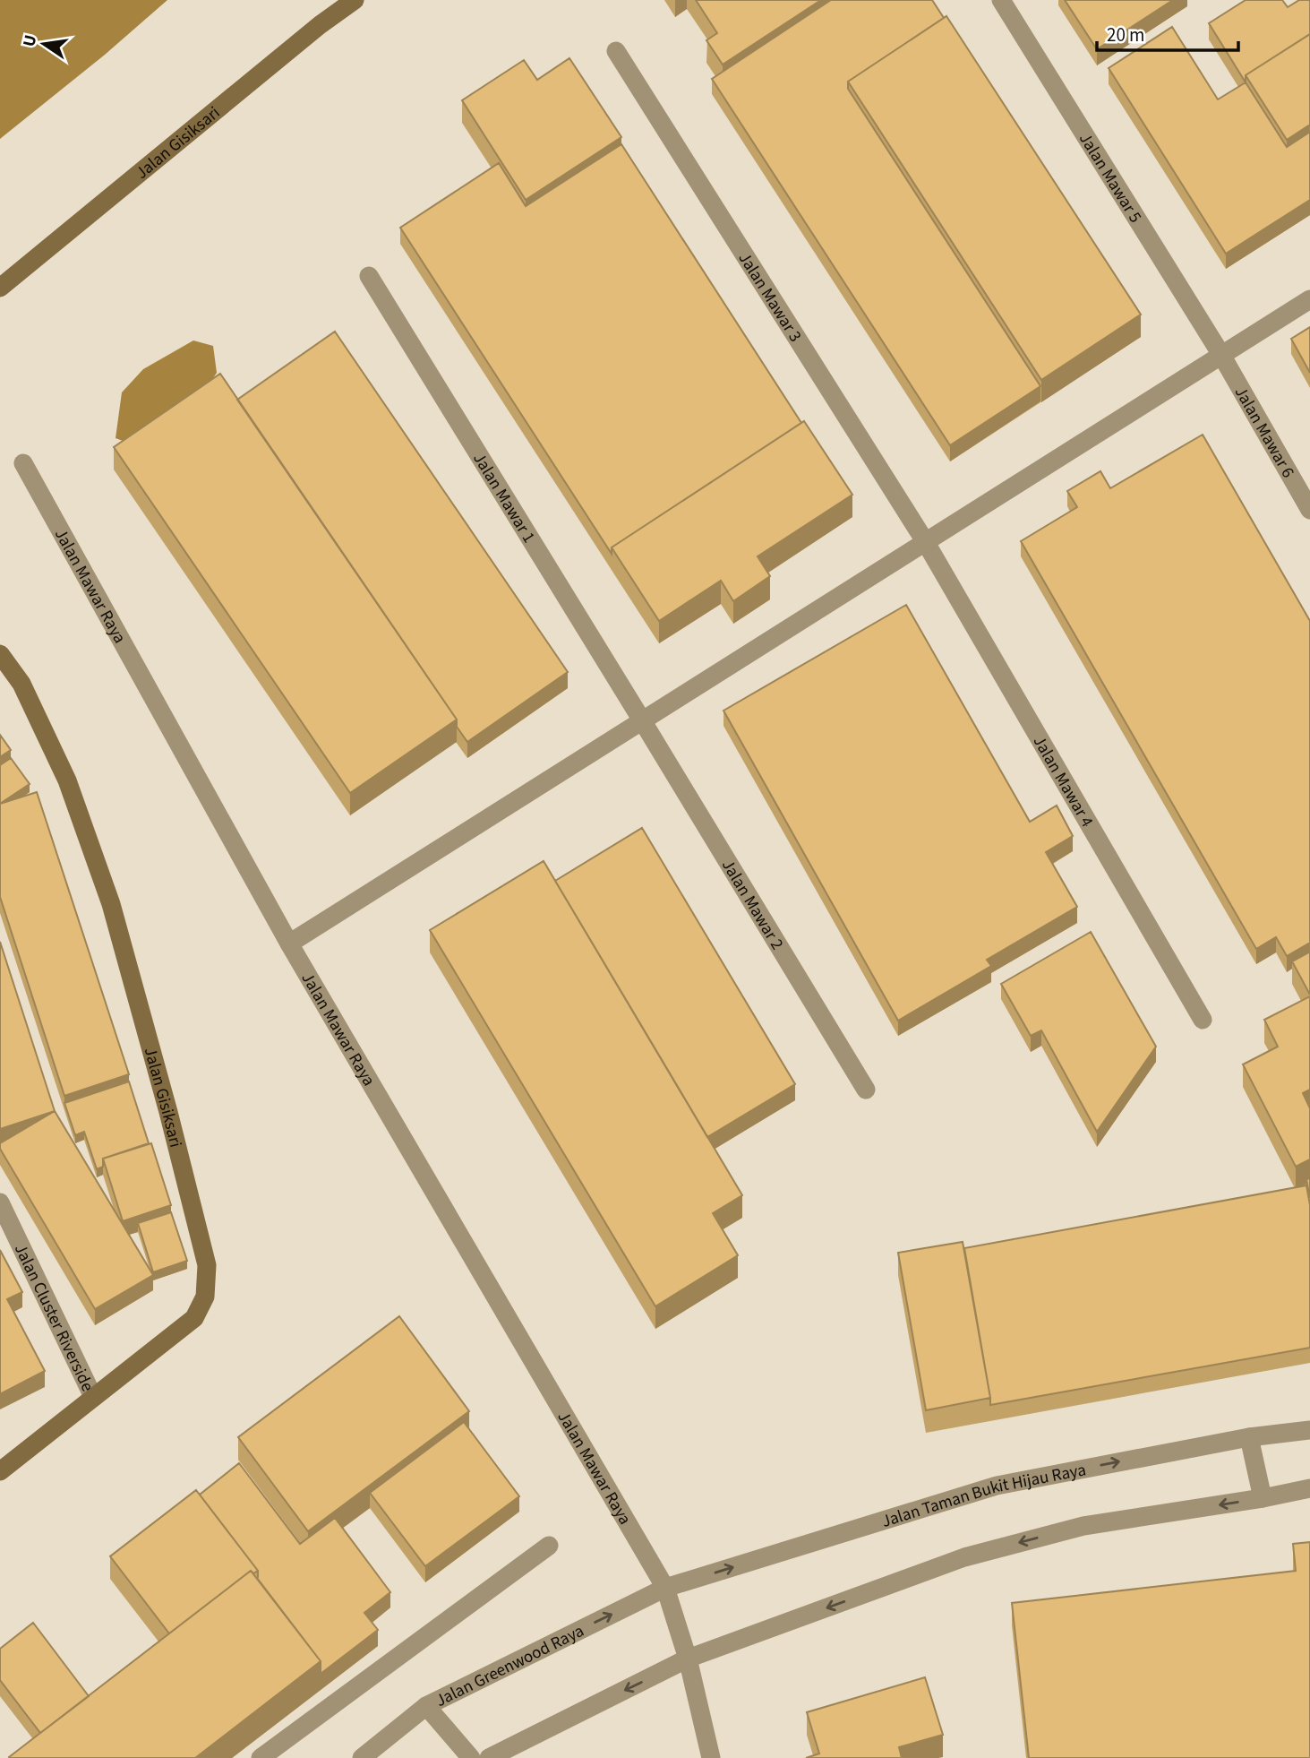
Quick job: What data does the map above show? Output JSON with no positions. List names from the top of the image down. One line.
{"streets":{"street":["Jalan Gisiksari","Jalan Mawar 5","Jalan Mawar 3","Jalan Mawar 6","Jalan Mawar 1","Jalan Mawar Raya","Jalan Mawar 4","Jalan Mawar 2","Jalan Cluster Riverside","Jalan Taman Bukit Hijau Raya","Jalan Greenwood Raya"]},"crossings":[["Jalan Gisiksari","Jalan Cluster Riverside"],["Jalan Mawar 5","Jalan Mawar 6"],["Jalan Mawar 3","Jalan Mawar 4"],["Jalan Mawar 1","Jalan Mawar 2"],["Jalan Mawar Raya","Jalan Taman Bukit Hijau Raya"],["Jalan Mawar Raya","Jalan Greenwood Raya"],["Jalan Taman Bukit Hijau Raya","Jalan Greenwood Raya"]],"scale_bar":"20 m","north":"left"}
